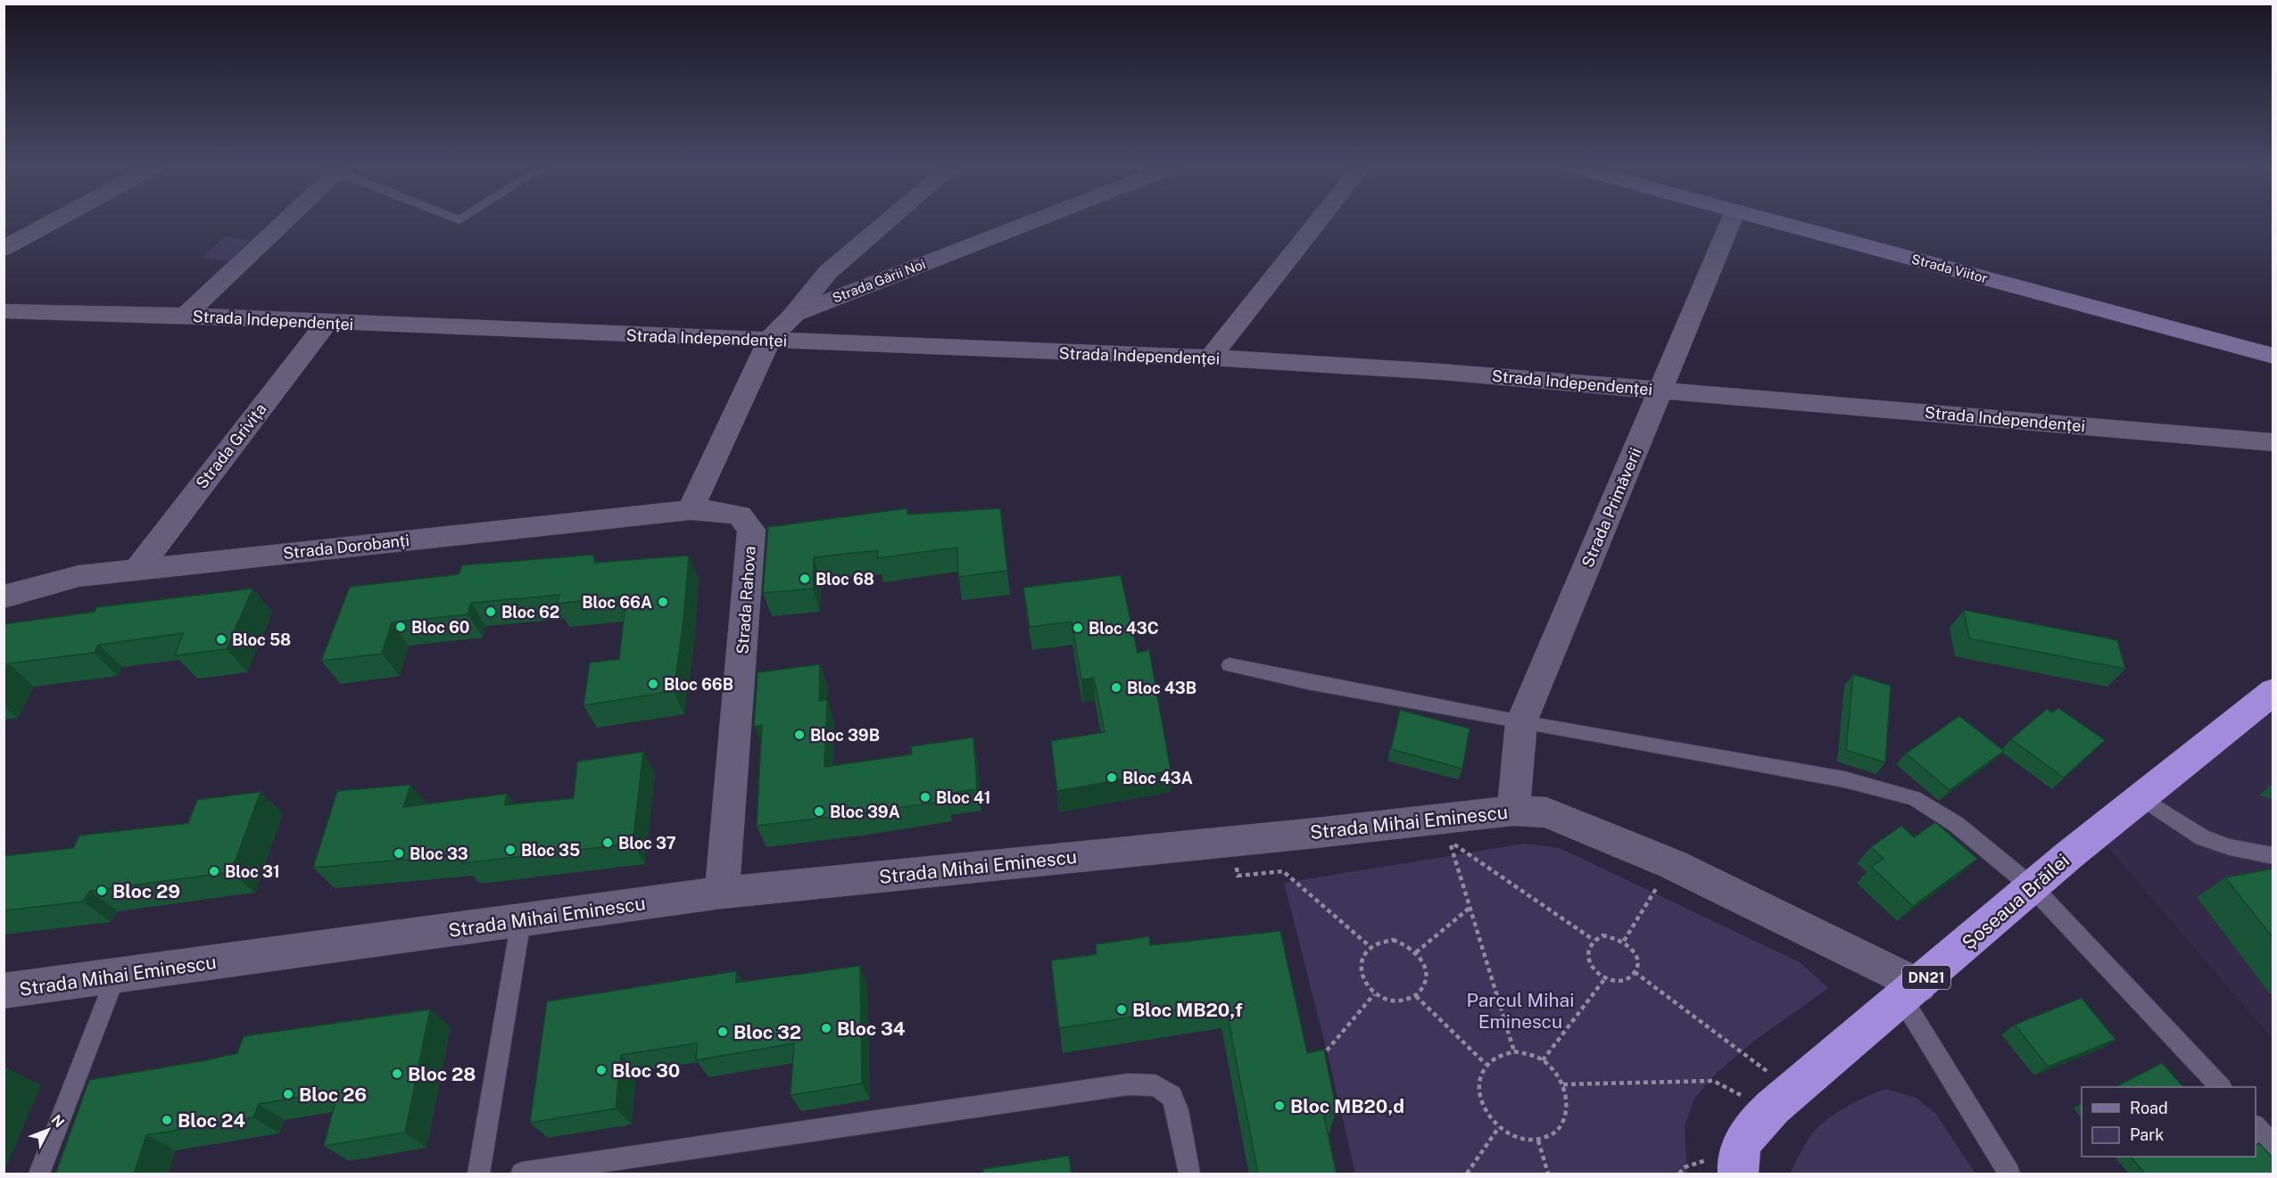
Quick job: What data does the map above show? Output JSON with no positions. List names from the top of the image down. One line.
{"streets":{"highway":["Șoseaua Brăilei","DN21"],"street":["Strada Viitor","Strada Gării Noi","Strada Independenței","Strada Grivița","Strada Primăverii","Strada Dorobanți","Strada Rahova","Strada Mihai Eminescu"]},"crossings":[["Strada Gării Noi","Strada Independenței"],["Strada Independenței","Strada Grivița"],["Strada Independenței","Strada Primăverii"],["Strada Grivița","Strada Dorobanți"],["Strada Primăverii","Strada Mihai Eminescu"],["Strada Dorobanți","Strada Rahova"],["Strada Rahova","Strada Mihai Eminescu"],["Strada Mihai Eminescu","Șoseaua Brăilei"]],"parks":["Parcul Mihai Eminescu"],"places":["Bloc 68","Bloc 66A","Bloc 62","Bloc 60","Bloc 43C","Bloc 58","Bloc 66B","Bloc 43B","Bloc 39B","Bloc 43A","Bloc 41","Bloc 39A","Bloc 37","Bloc 35","Bloc 33","Bloc 31","Bloc 29","Bloc MB20,f","Bloc 34","Bloc 32","Bloc 30","Bloc 28","Bloc 26","Bloc MB20,d","Bloc 24"],"legend":["Road","Park"],"north":"top right"}
